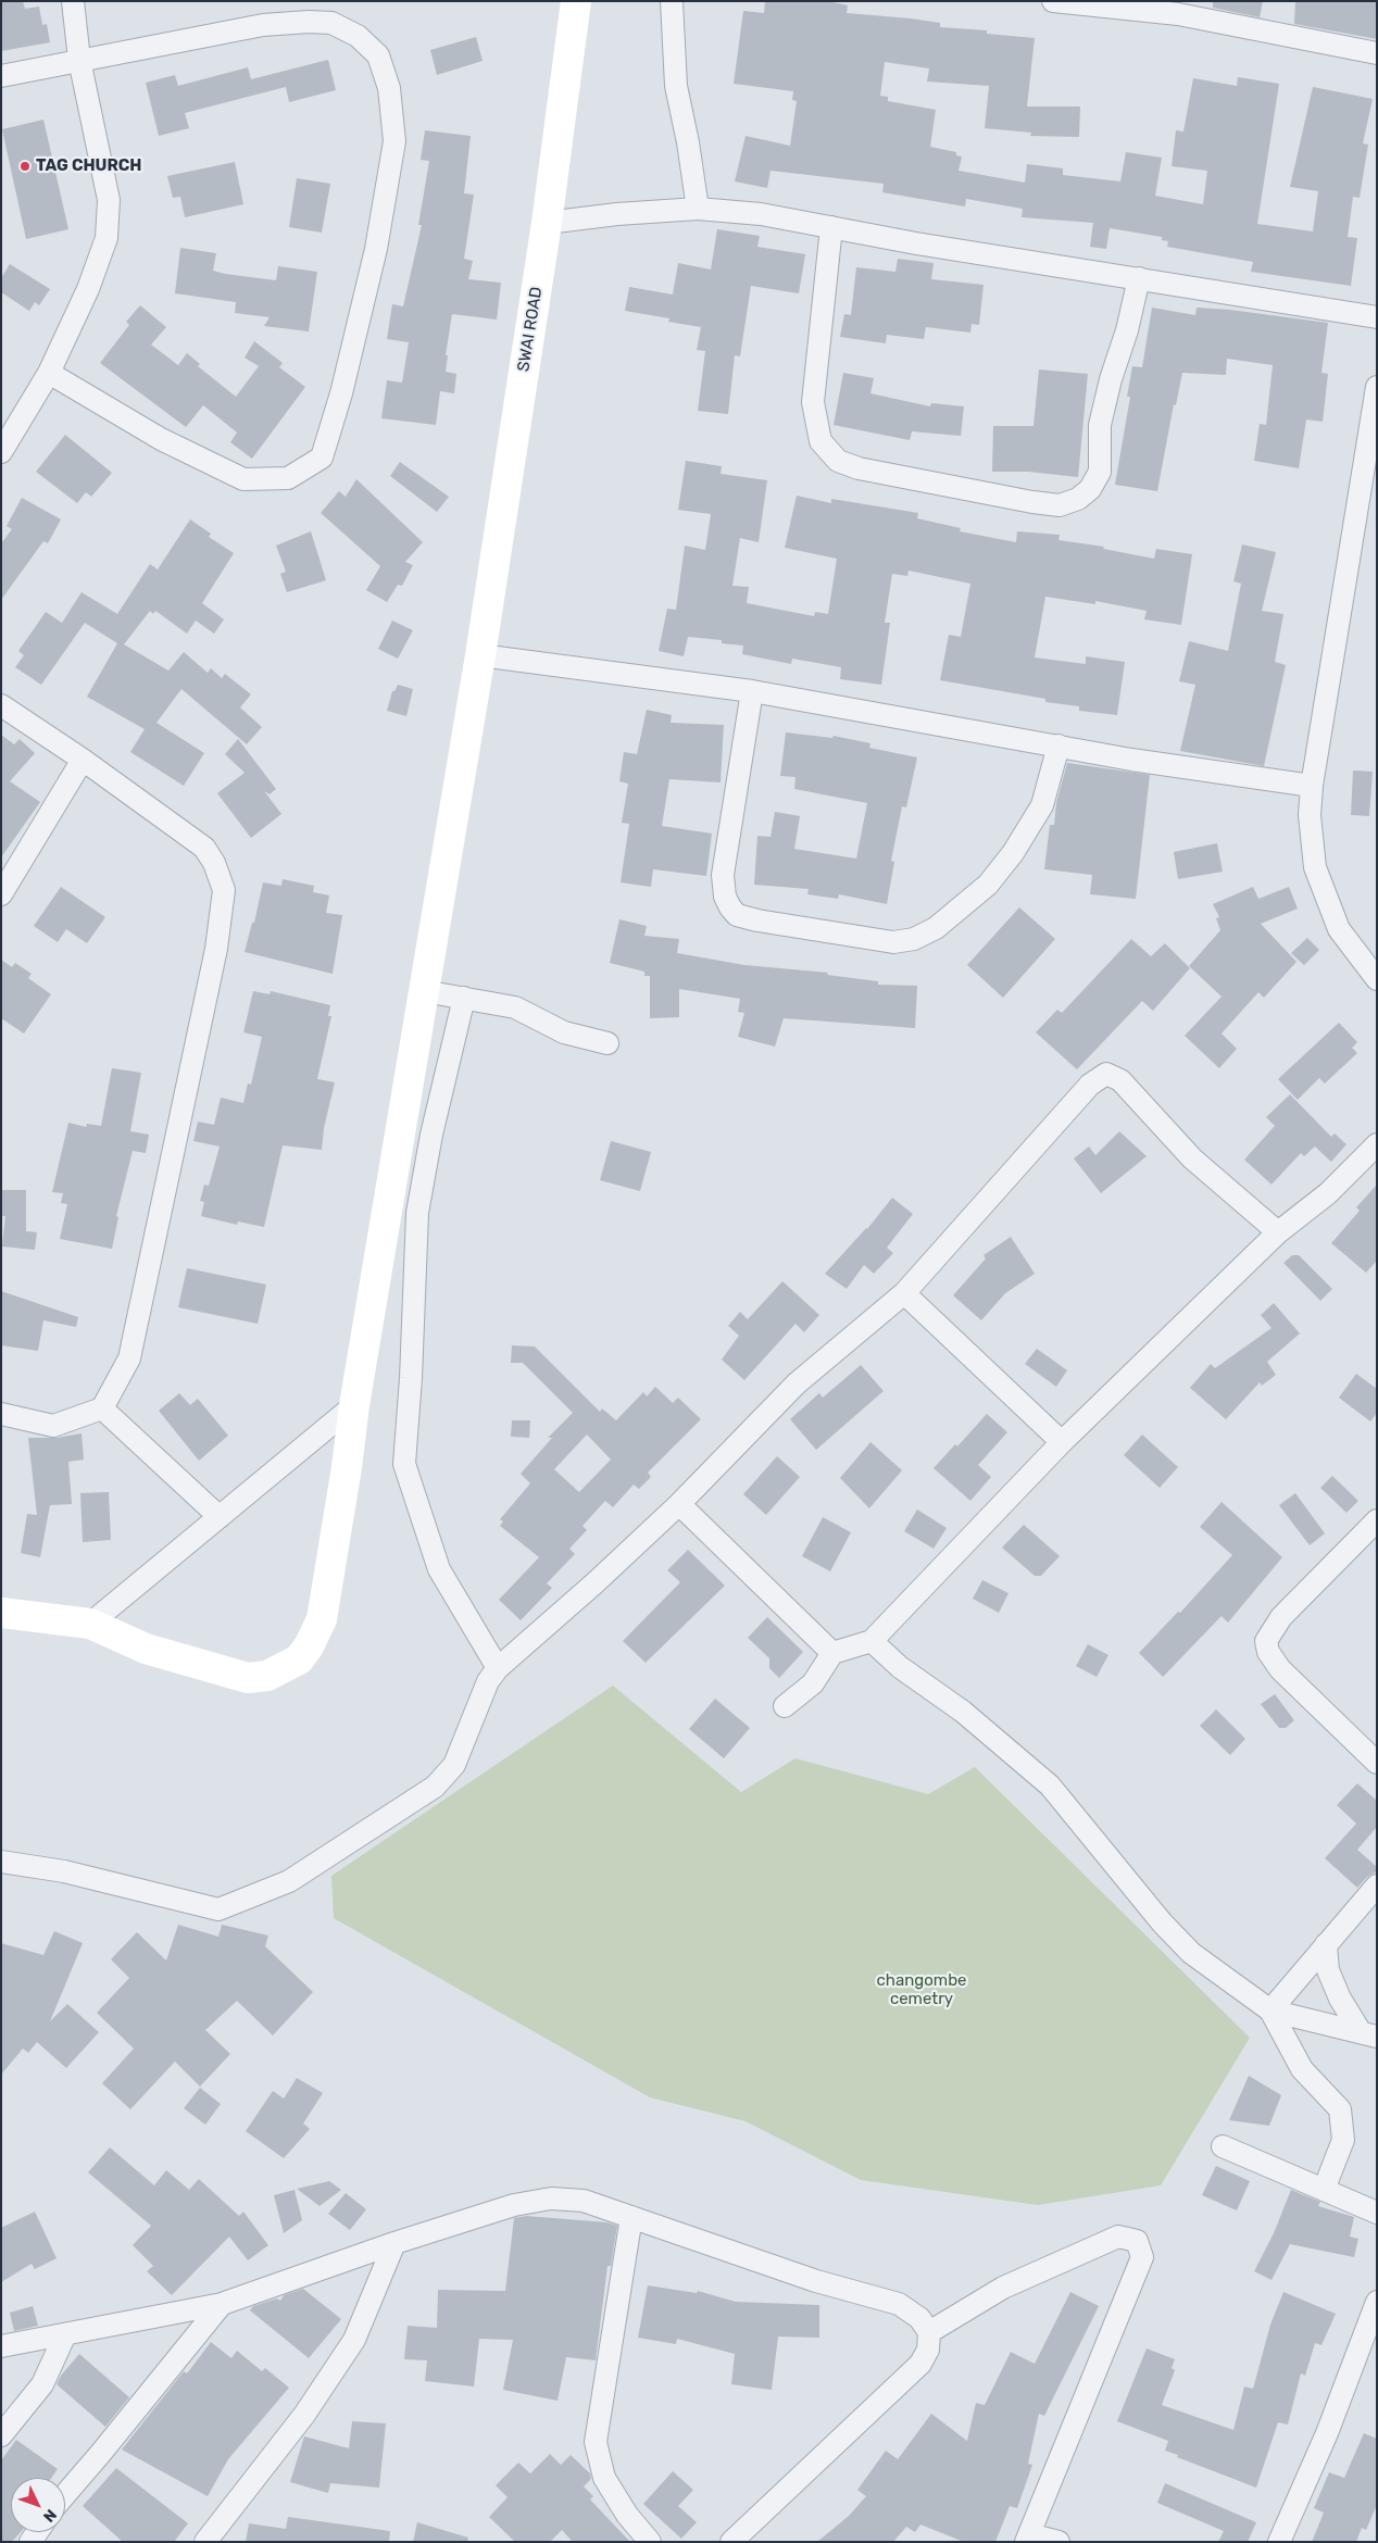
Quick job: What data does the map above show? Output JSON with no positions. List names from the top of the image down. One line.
{"streets":{"street":["SWAI ROAD"]},"parks":["changombe cemetry"],"places":["TAG CHURCH"],"north":"bottom right"}
